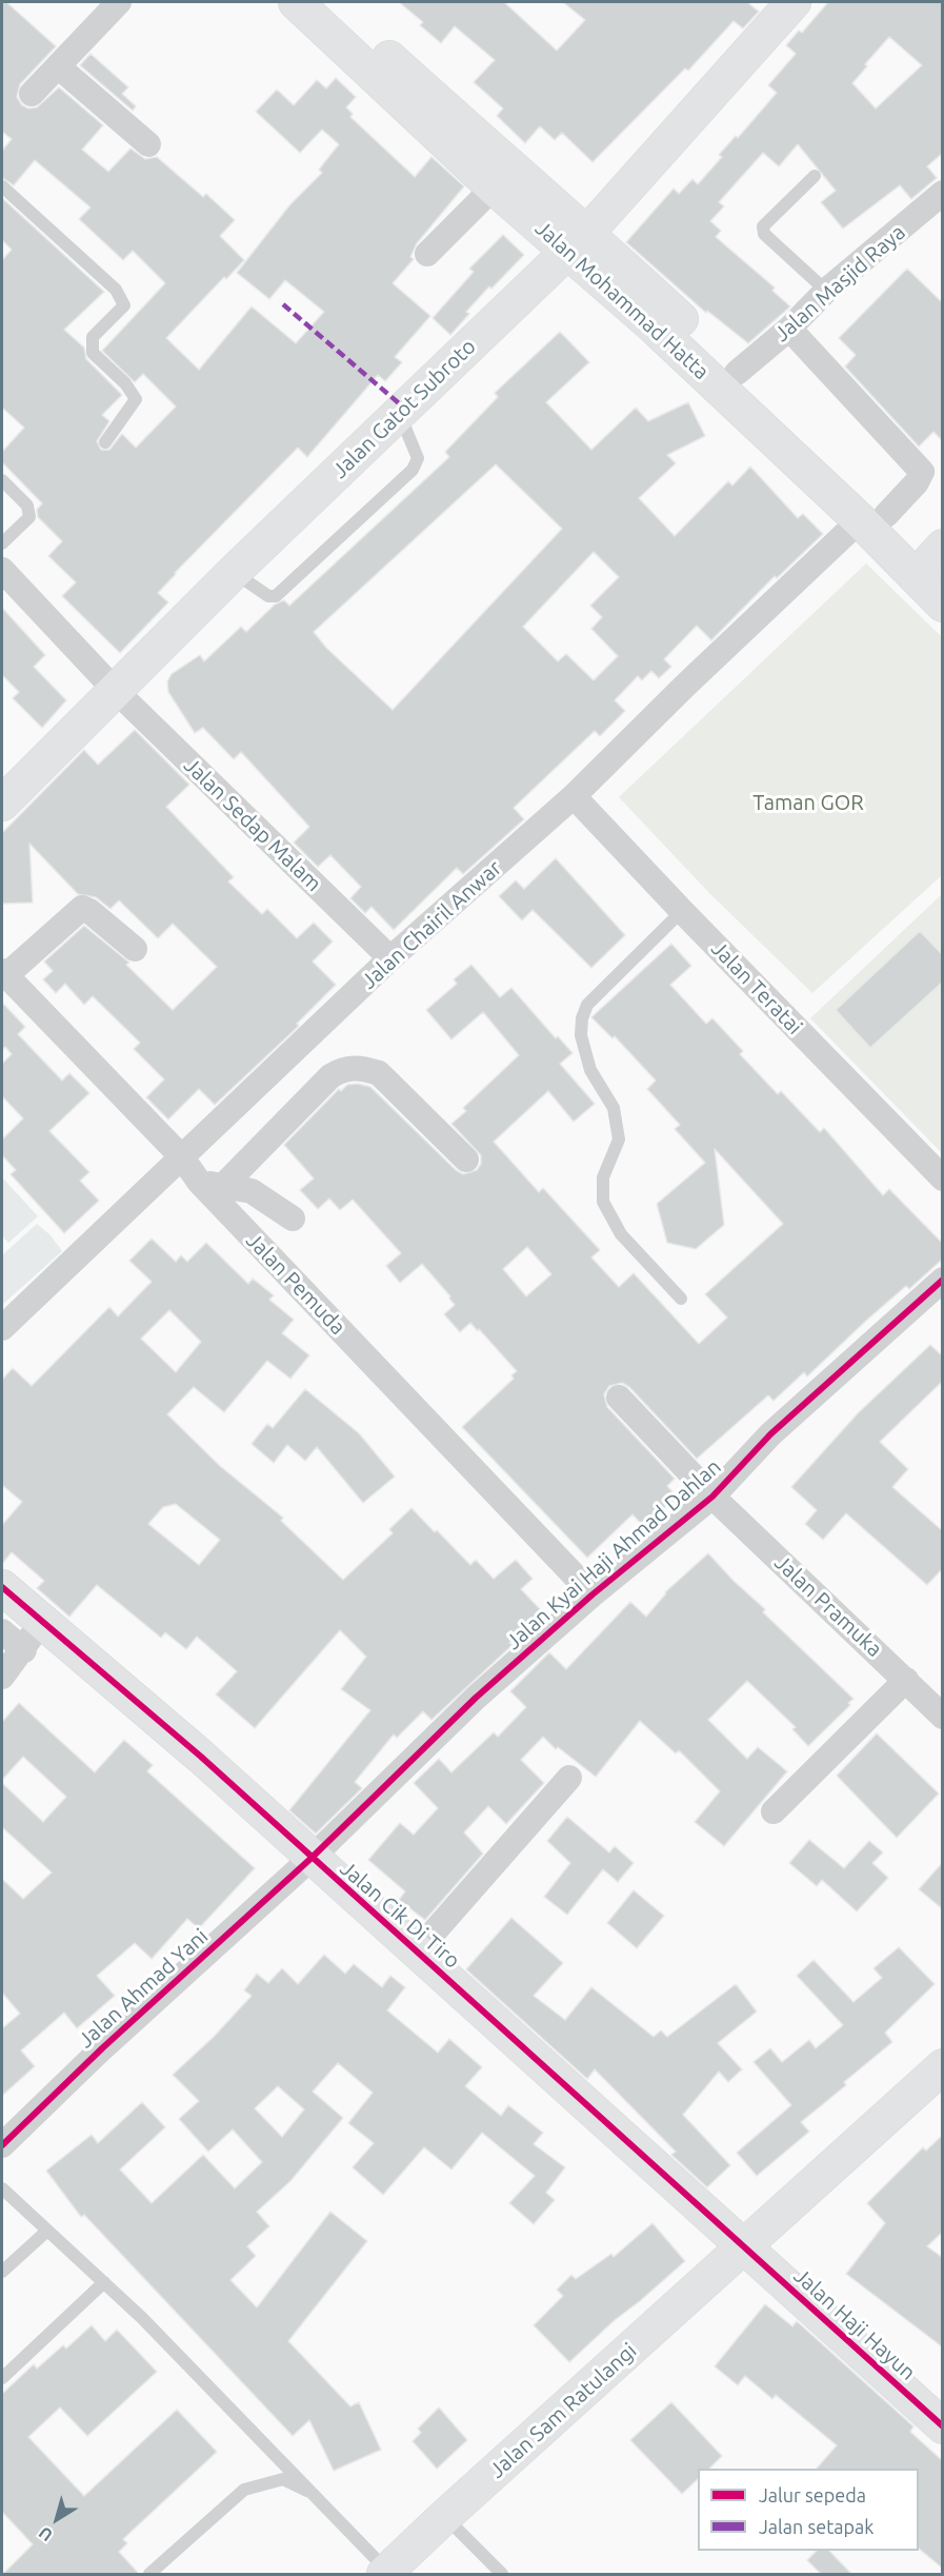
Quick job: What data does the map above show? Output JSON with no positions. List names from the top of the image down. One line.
{"streets":{"main road":["Jalan Mohammad Hatta","Jalan Gatot Subroto","Jalan Cik Di Tiro","Jalan Haji Hayun","Jalan Sam Ratulangi"],"street":["Jalan Masjid Raya","Jalan Sedap Malam","Jalan Chairil Anwar","Jalan Teratai","Jalan Pemuda","Jalan Kyai Haji Ahmad Dahlan","Jalan Pramuka","Jalan Ahmad Yani"]},"crossings":[["Jalan Masjid Raya","Jalan Mohammad Hatta"],["Jalan Masjid Raya","Jalan Chairil Anwar"],["Jalan Mohammad Hatta","Jalan Gatot Subroto"],["Jalan Mohammad Hatta","Jalan Chairil Anwar"],["Jalan Gatot Subroto","Jalan Sedap Malam"],["Jalan Sedap Malam","Jalan Chairil Anwar"],["Jalan Chairil Anwar","Jalan Teratai"],["Jalan Chairil Anwar","Jalan Pemuda"],["Jalan Pemuda","Jalan Kyai Haji Ahmad Dahlan"],["Jalan Kyai Haji Ahmad Dahlan","Jalan Pramuka"],["Jalan Kyai Haji Ahmad Dahlan","Jalan Cik Di Tiro"],["Jalan Kyai Haji Ahmad Dahlan","Jalan Ahmad Yani"],["Jalan Cik Di Tiro","Jalan Ahmad Yani"],["Jalan Cik Di Tiro","Jalan Haji Hayun"],["Jalan Cik Di Tiro","Jalan Sam Ratulangi"],["Jalan Haji Hayun","Jalan Sam Ratulangi"]],"parks":["Taman GOR"],"legend":["Jalur sepeda","Jalan setapak"],"north":"bottom left"}
